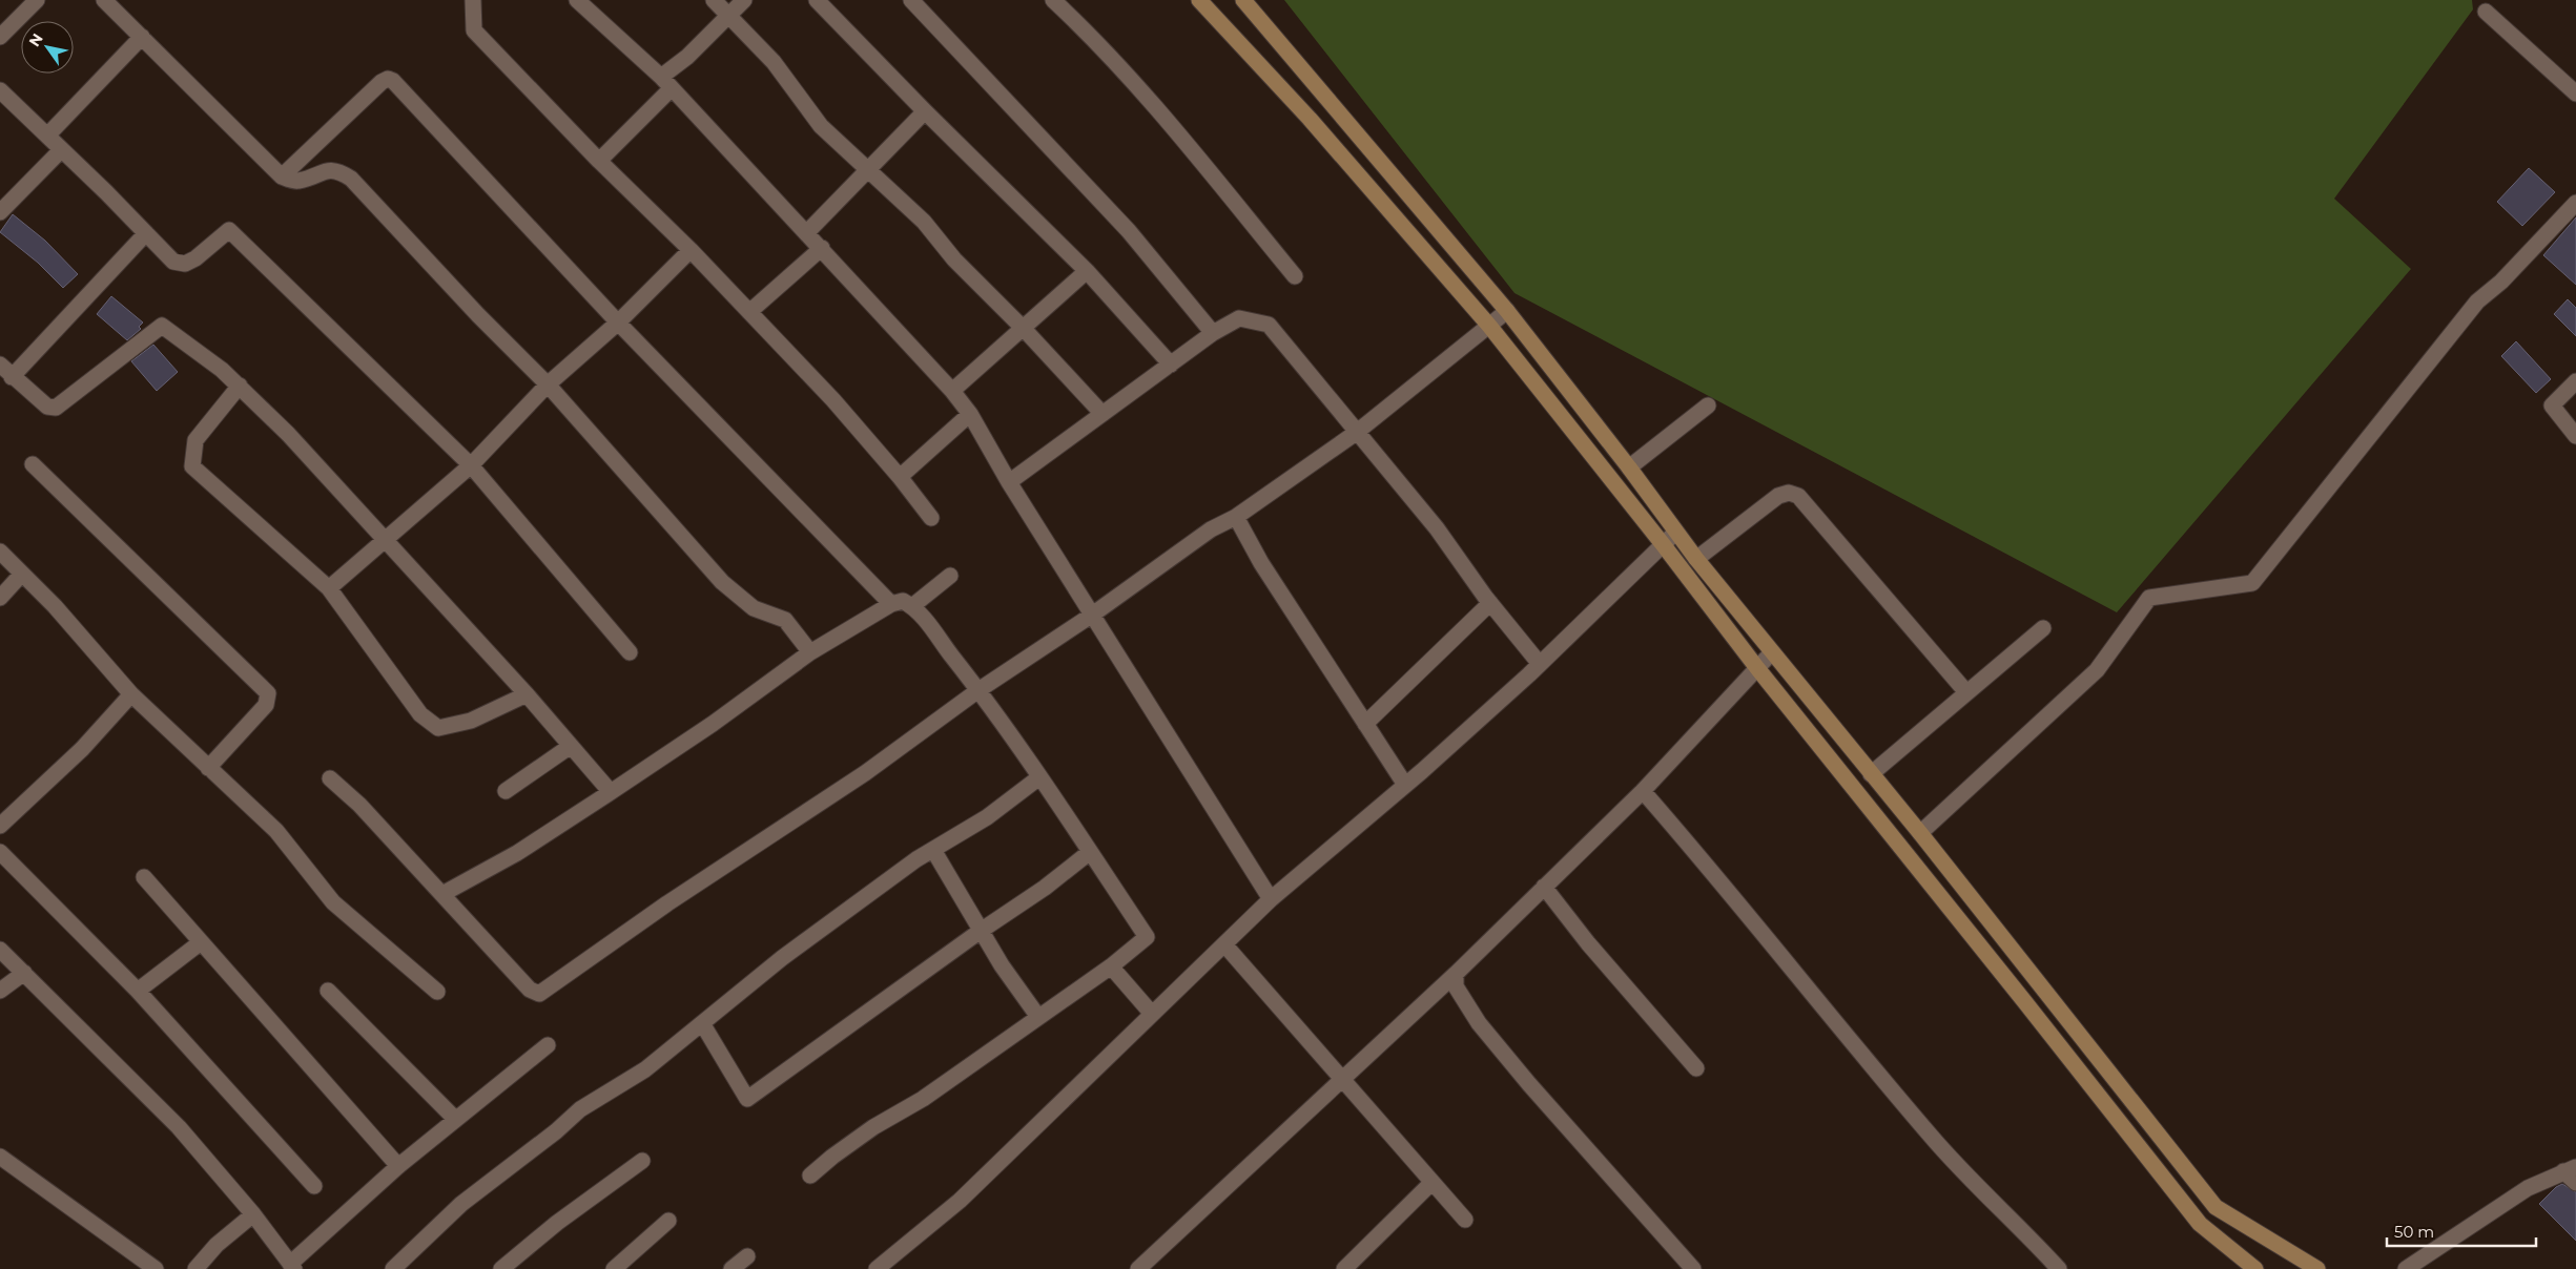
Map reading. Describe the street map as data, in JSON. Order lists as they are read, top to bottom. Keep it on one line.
{"scale_bar":"50 m","north":"top left"}
